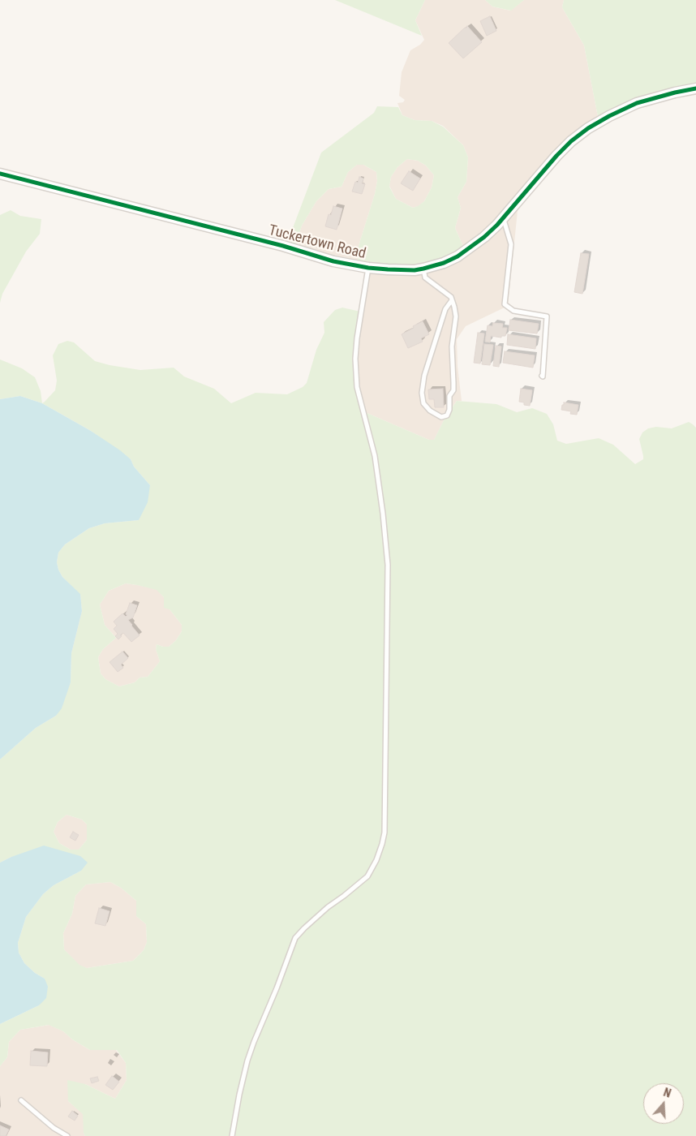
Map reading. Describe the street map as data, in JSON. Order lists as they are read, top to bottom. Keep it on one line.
{"streets":{"street":["Tuckertown Road"]},"north":"top"}
